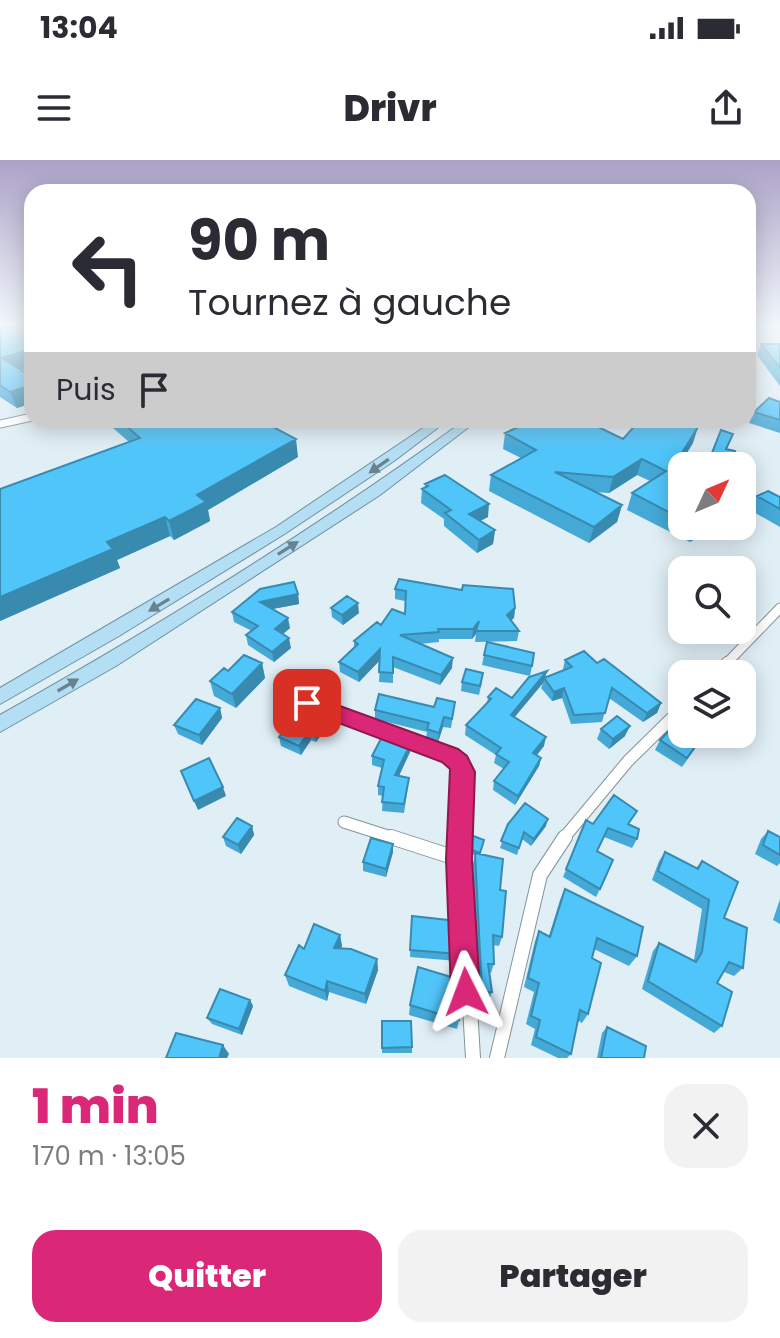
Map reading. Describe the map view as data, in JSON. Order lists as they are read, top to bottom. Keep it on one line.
{"north":"top right","page":{"status":"13:04","header":"Drivr","turn":["90 m","Tournez à gauche"],"then":"Puis","heading":["1 min","170 m · 13:05"],"buttons":["Quitter","Partager"]}}
